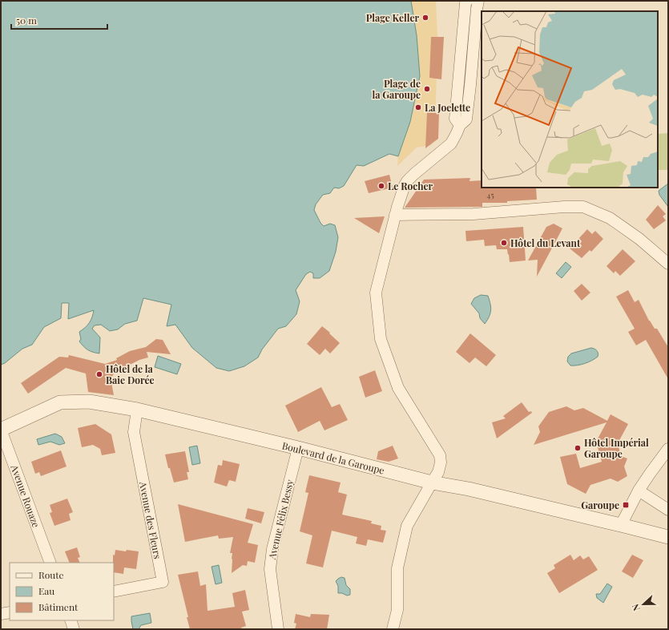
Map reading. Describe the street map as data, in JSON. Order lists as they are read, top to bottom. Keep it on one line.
{"streets":{"street":["Boulevard de la Garoupe","Avenue Rouaze","Avenue Félix Bessy","Avenue des Fleurs"]},"crossings":[["Boulevard de la Garoupe","Avenue Rouaze"],["Boulevard de la Garoupe","Avenue Félix Bessy"],["Boulevard de la Garoupe","Avenue des Fleurs"]],"places":{"other":["Plage Keller","Plage de la Garoupe","La Joelette","Le Rocher","Hôtel du Levant","Hôtel de la Baie Dorée","Hôtel Impérial Garoupe"],"transit":["Garoupe"]},"house_numbers":["45"],"legend":["Route","Eau","Bâtiment"],"scale_bar":"50 m","north":"left"}
